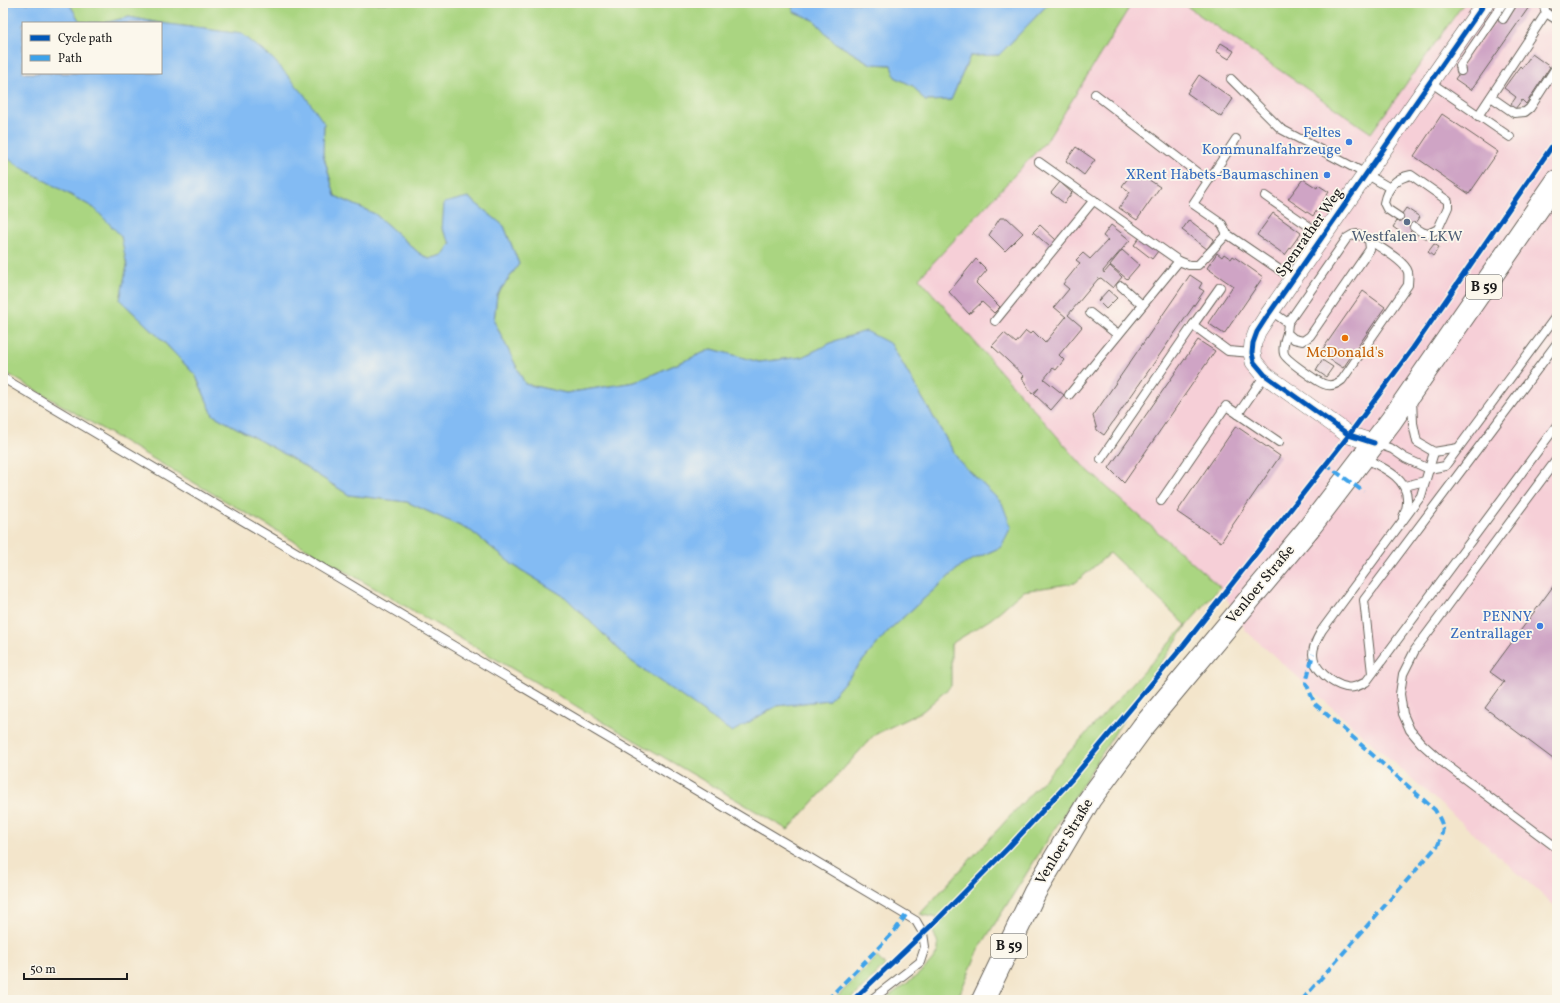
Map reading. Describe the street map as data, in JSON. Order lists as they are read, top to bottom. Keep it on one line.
{"streets":{"main road":["B 59","Venloer Straße"],"street":["Spenrather Weg"]},"places":["Feltes Kommunalfahrzeuge","XRent Habets-Baumaschinen","Westfalen - LKW","McDonald's","PENNY Zentrallager"],"legend":["Cycle path","Path"],"scale_bar":"50 m"}
